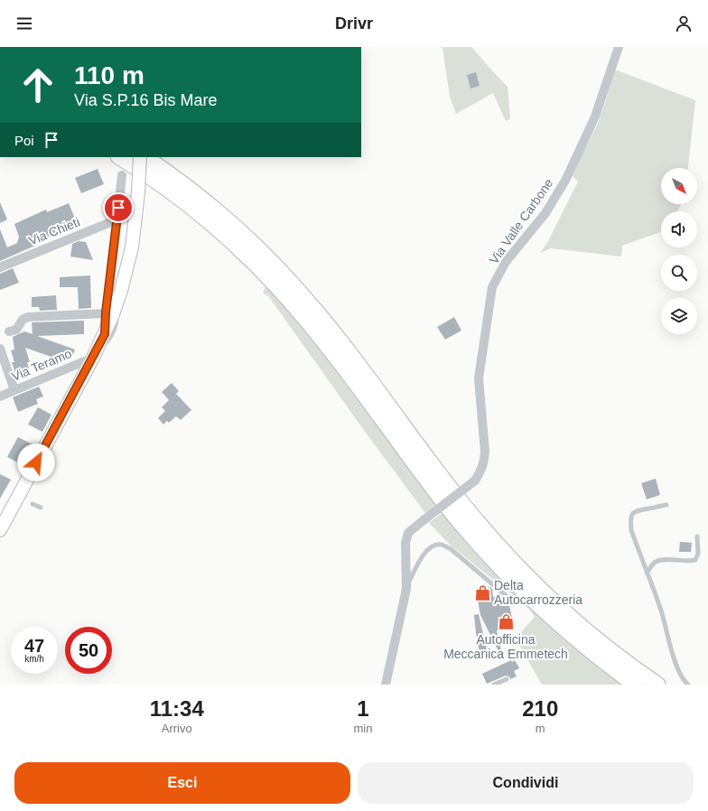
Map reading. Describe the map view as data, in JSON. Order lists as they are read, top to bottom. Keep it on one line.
{"streets":{"street":["Via Valle Carbone","Via Chieti","Via Teramo"]},"places":{"shop":["Delta Autocarrozzeria","Autofficina Meccanica Emmetech"]},"north":"bottom right","page":{"header":"Drivr","turn":["110 m","Via S.P.16 Bis Mare"],"then":"Poi","speed":"47 km/h","limit":"50","eta":["11:34","Arrivo","1","min","210","m"],"buttons":["Esci","Condividi"]}}
